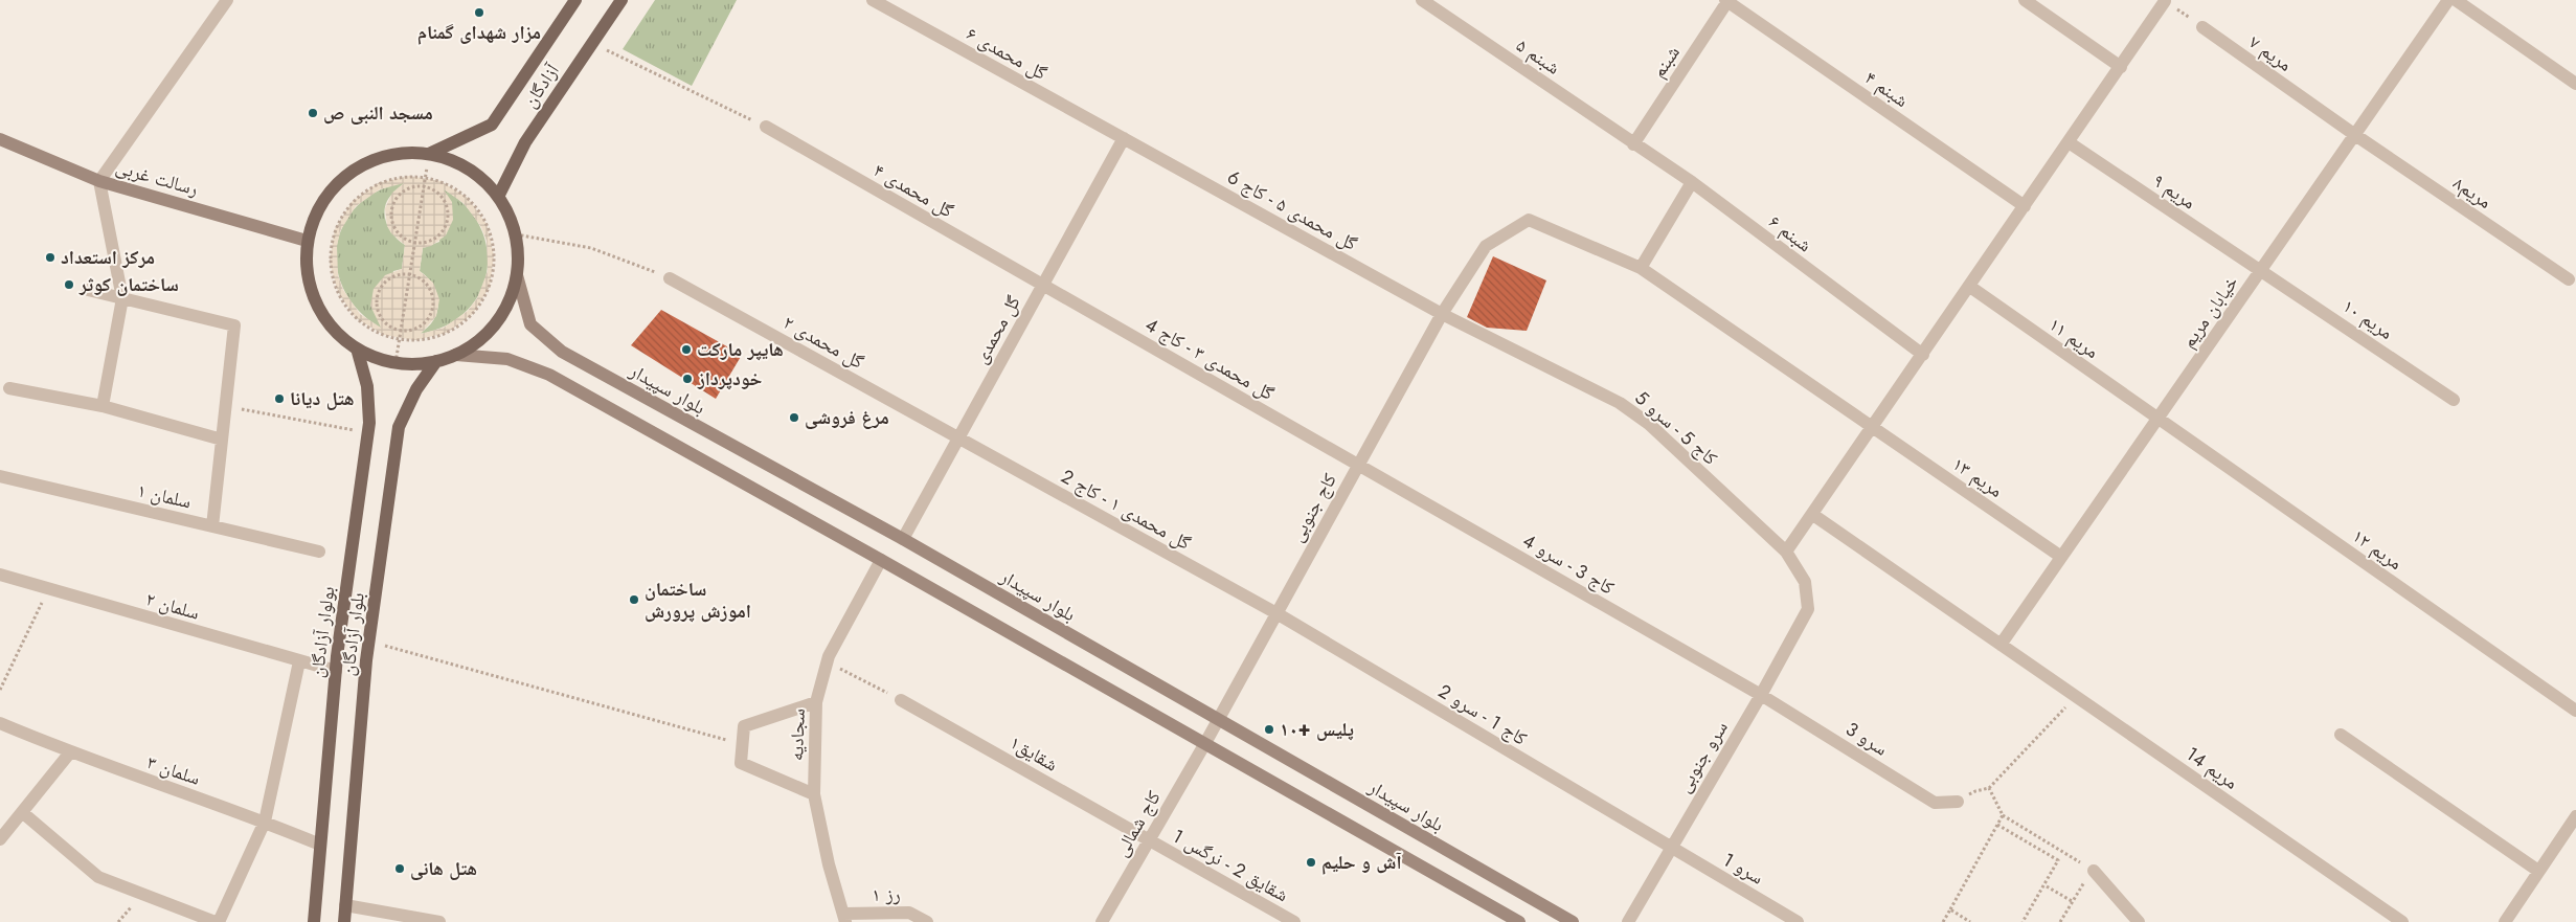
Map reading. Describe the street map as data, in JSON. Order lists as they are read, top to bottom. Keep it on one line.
{"streets":{"main road":["آزادگان","بولوار آزادگان","بلوار آزادگان"],"street":["گل محمدی ۶","مریم ۷","شبنم ۵","شبنم","شبنم ۴","رسالت غربی","گل محمدی ۴","مریم ۹","مریم۸","گل محمدی ۵ - کاج 6","شبنم ۶","خیابان مریم","مریم ۱۰","گل محمدی","مریم ۱۱","گل محمدی ۲","گل محمدی ۳ - کاج 4","بلوار سپیدار","کاج 5 - سرو 5","مریم ۱۳","سلمان ۱","کاج جنوبی","گل محمدی ۱ - کاج 2","مریم ۱۲","کاج 3 - سرو 4","سلمان ۲","کاج 1 - سرو 2","سجادیه","سرو 3","شقایق۱","سرو جنوبی","مریم 14","سلمان ۳","کاج شمالی","شقایق 2 - نرگس 1","سرو 1","رز ۱"]},"crossings":[["گل محمدی ۶","گل محمدی ۵ - کاج 6"],["گل محمدی ۶","گل محمدی"],["مریم ۷","مریم۸"],["مریم ۷","خیابان مریم"],["شبنم ۵","شبنم"],["شبنم ۵","شبنم ۶"],["شبنم","شبنم ۴"],["شبنم","شبنم ۶"],["گل محمدی ۴","گل محمدی"],["گل محمدی ۴","گل محمدی ۳ - کاج 4"],["مریم ۹","خیابان مریم"],["مریم ۹","مریم ۱۰"],["مریم۸","خیابان مریم"],["گل محمدی ۵ - کاج 6","گل محمدی"],["گل محمدی ۵ - کاج 6","کاج 5 - سرو 5"],["گل محمدی ۵ - کاج 6","کاج جنوبی"],["خیابان مریم","مریم ۱۰"],["خیابان مریم","مریم ۱۱"],["خیابان مریم","مریم ۱۳"],["خیابان مریم","مریم ۱۲"],["خیابان مریم","مریم 14"],["گل محمدی","گل محمدی ۲"],["گل محمدی","گل محمدی ۳ - کاج 4"],["گل محمدی","بلوار سپیدار"],["گل محمدی","گل محمدی ۱ - کاج 2"],["مریم ۱۱","مریم ۱۲"],["گل محمدی ۲","گل محمدی ۱ - کاج 2"],["گل محمدی ۳ - کاج 4","کاج جنوبی"],["گل محمدی ۳ - کاج 4","کاج 3 - سرو 4"],["بلوار سپیدار","کاج جنوبی"],["بلوار سپیدار","کاج شمالی"],["کاج 5 - سرو 5","کاج جنوبی"],["کاج 5 - سرو 5","سرو جنوبی"],["مریم ۱۳","کاج جنوبی"],["کاج جنوبی","گل محمدی ۱ - کاج 2"],["کاج جنوبی","کاج 3 - سرو 4"],["کاج جنوبی","کاج 1 - سرو 2"],["کاج جنوبی","کاج شمالی"],["گل محمدی ۱ - کاج 2","کاج 1 - سرو 2"],["کاج 3 - سرو 4","سرو 3"],["کاج 3 - سرو 4","سرو جنوبی"],["سلمان ۲","بولوار آزادگان"],["بولوار آزادگان","سلمان ۳"],["کاج 1 - سرو 2","سرو جنوبی"],["کاج 1 - سرو 2","سرو 1"],["سجادیه","رز ۱"],["سرو 3","سرو جنوبی"],["شقایق۱","کاج شمالی"],["شقایق۱","شقایق 2 - نرگس 1"],["سرو جنوبی","سرو 1"],["کاج شمالی","شقایق 2 - نرگس 1"]],"places":["مزار شهدای گمنام","مسجد النبی ص","مرکز استعداد","ساختمان کوثر","هایپر مارکت","خودپرداز","هتل دیانا","مرغ فروشی","ساختمان اموزش پرورش","پلیس +۱۰","آش و حلیم","هتل هانی"]}
